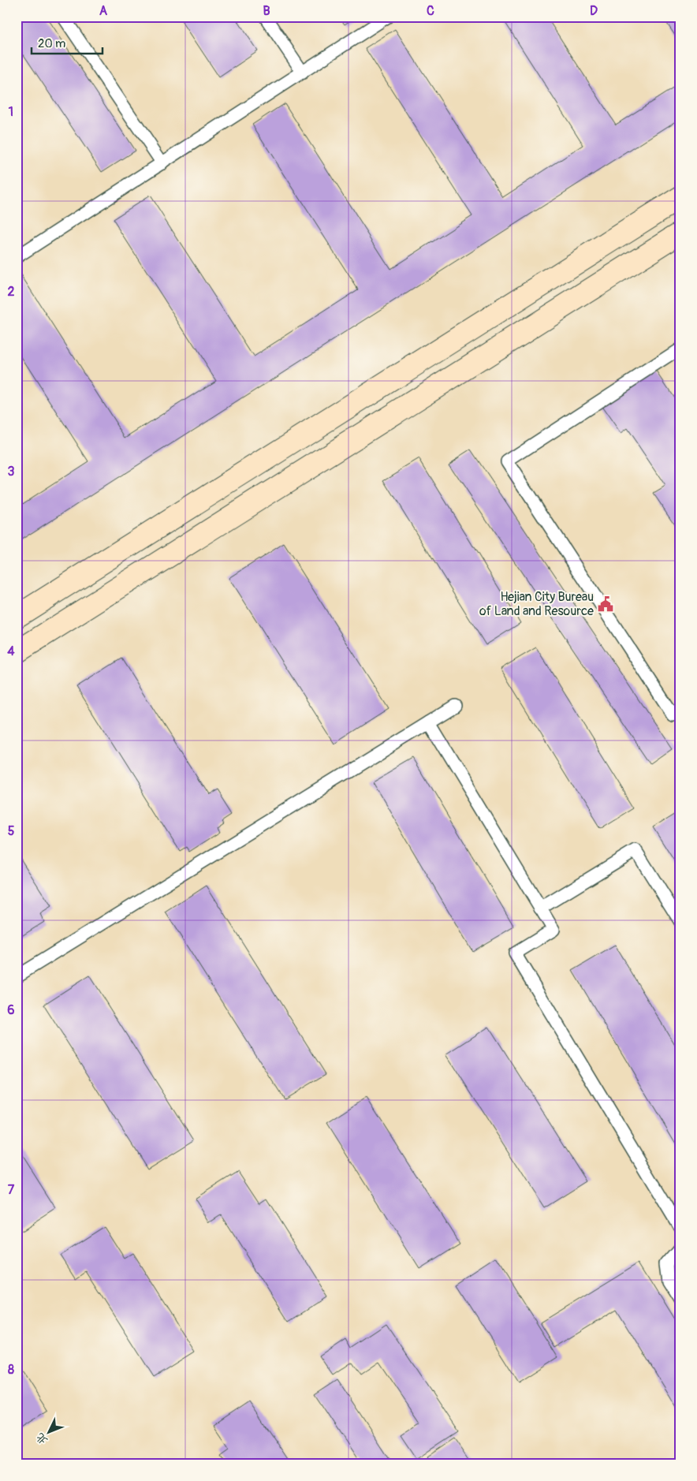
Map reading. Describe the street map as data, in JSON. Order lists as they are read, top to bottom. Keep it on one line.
{"places":{"public building":["Hejian City Bureau of Land and Resource"]},"scale_bar":"20 m","north":"bottom left","grid":{"columns":["A","B","C","D"],"rows":["1","2","3","4","5","6","7","8"]}}
